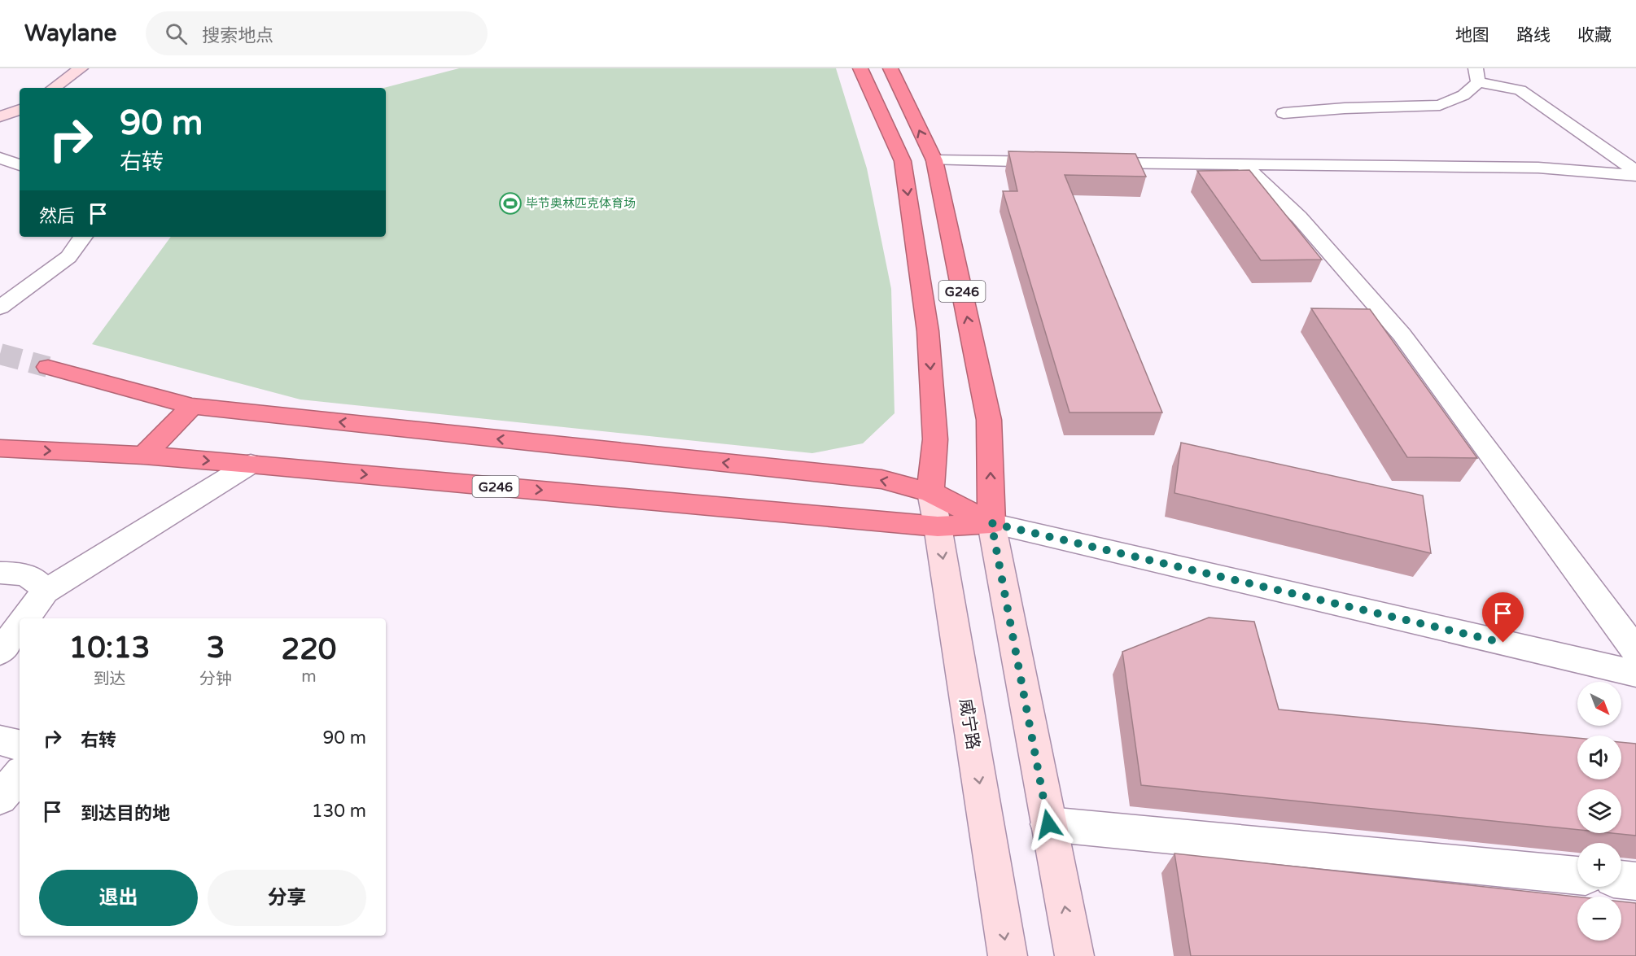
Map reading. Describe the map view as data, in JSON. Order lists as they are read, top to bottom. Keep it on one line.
{"streets":{"highway":["G246"],"main road":["威宁路"]},"crossings":[["G246","威宁路"]],"places":{"sports":["毕节奥林匹克体育场"]},"north":"bottom right","page":{"header":"Waylane","search":"搜索地点","nav":["地图","路线","收藏"],"turn":["90 m","右转"],"then":"然后","eta":["10:13","到达","3","分钟","220","m"],"map_buttons":["+","−"],"list":[{"name":"右转","value":"90 m"},{"name":"到达目的地","value":"130 m"}],"buttons":["退出","分享"]}}
